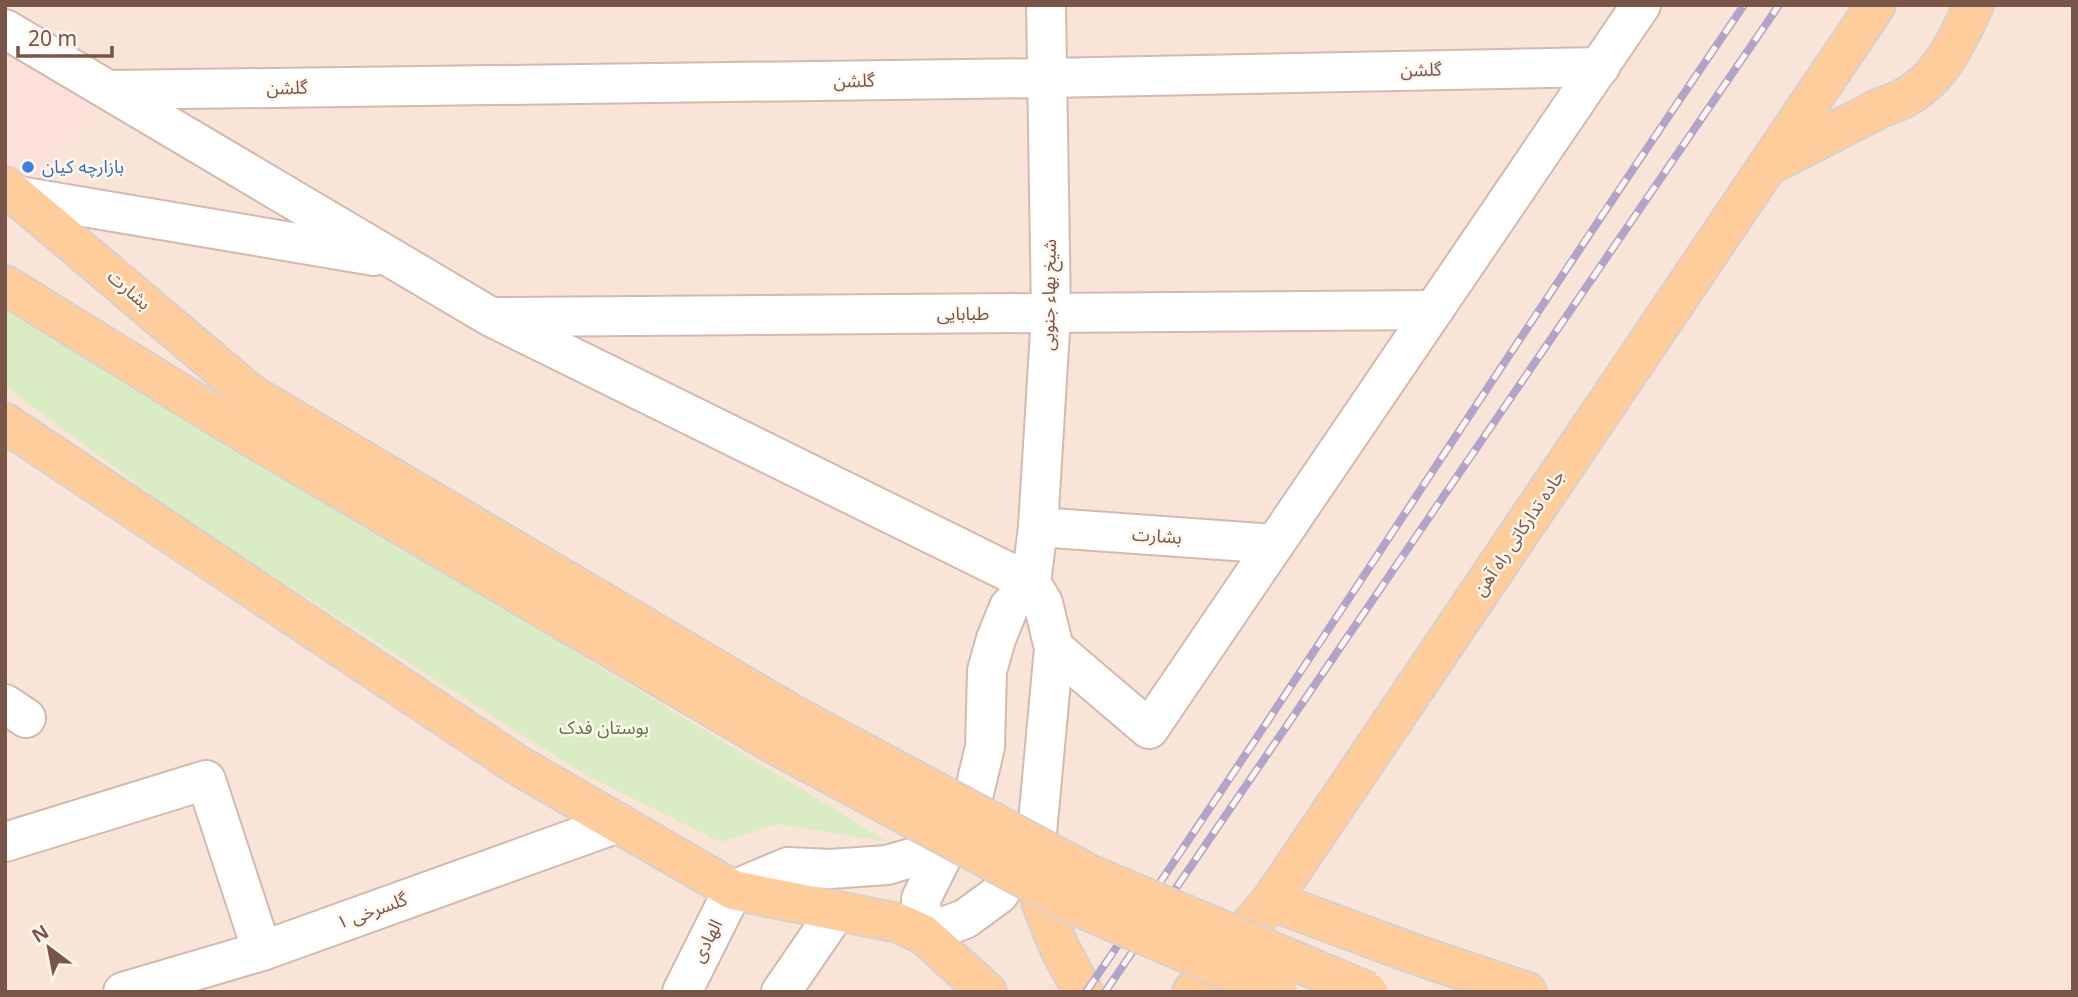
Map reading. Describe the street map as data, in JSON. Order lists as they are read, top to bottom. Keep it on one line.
{"streets":{"main road":["بشارت","جاده تدارکاتی راه آهن"],"street":["گلشن","شیخ بهاء جنوبی","طبابایی","گلسرخی ۱","الهادی"]},"crossings":[["گلشن","شیخ بهاء جنوبی"],["بشارت","شیخ بهاء جنوبی"],["شیخ بهاء جنوبی","طبابایی"]],"parks":["بوستان فدک"],"places":["بازارچه کیان"],"scale_bar":"20 m","north":"top left"}
